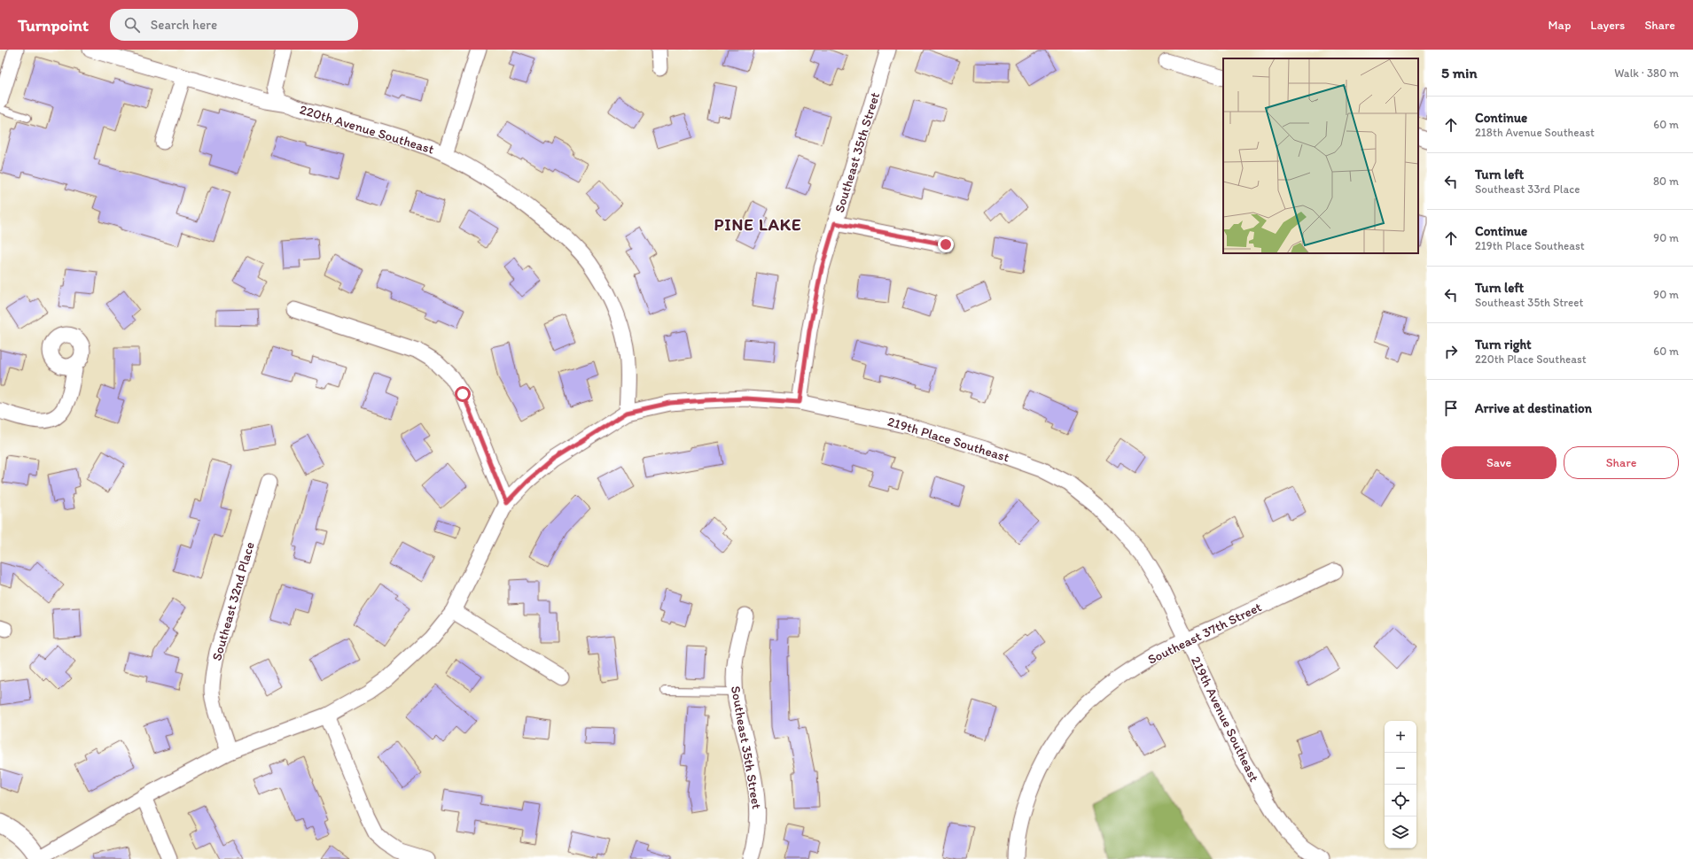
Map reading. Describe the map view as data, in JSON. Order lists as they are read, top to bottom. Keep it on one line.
{"streets":{"street":["220th Avenue Southeast","Southeast 35th Street","219th Place Southeast","Southeast 32nd Place","Southeast 37th Street","219th Avenue Southeast"]},"crossings":[["220th Avenue Southeast","219th Place Southeast"],["Southeast 35th Street","219th Place Southeast"],["219th Place Southeast","Southeast 32nd Place"],["219th Place Southeast","Southeast 37th Street"],["219th Place Southeast","219th Avenue Southeast"],["Southeast 37th Street","219th Avenue Southeast"]],"districts":["PINE LAKE"],"page":{"header":"Turnpoint","search":"Search here","nav":["Map","Layers","Share"],"heading":["5 min","Walk · 380 m"],"list":[["Continue","218th Avenue Southeast","60 m"],["Turn left","Southeast 33rd Place","80 m"],["Continue","219th Place Southeast","90 m"],["Turn left","Southeast 35th Street","90 m"],["Turn right","220th Place Southeast","60 m"],"Arrive at destination"],"buttons":["Save","Share"],"map_buttons":["+","−"]}}
